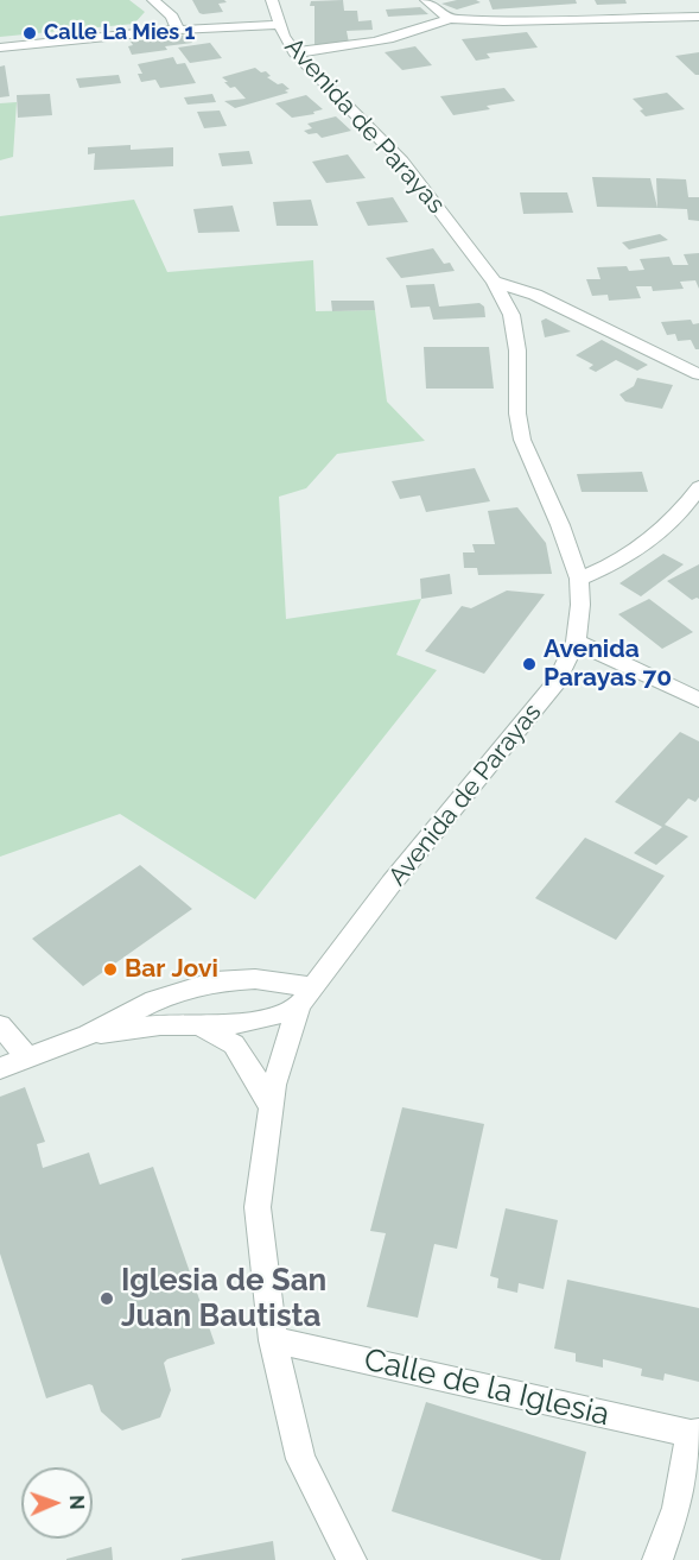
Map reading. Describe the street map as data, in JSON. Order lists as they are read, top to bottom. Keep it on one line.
{"streets":{"street":["Avenida de Parayas","Calle de la Iglesia"]},"crossings":[["Avenida de Parayas","Calle de la Iglesia"]],"places":["Calle La Mies 1","Avenida Parayas 70","Bar Jovi","Iglesia de San Juan Bautista"],"north":"right"}
